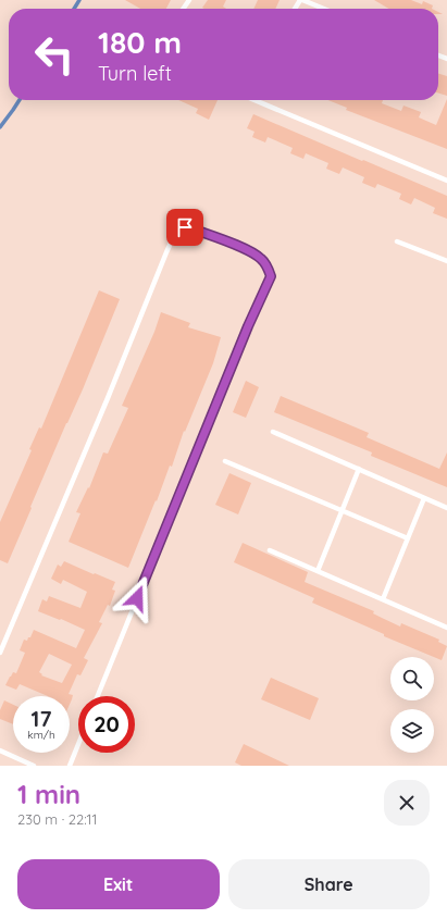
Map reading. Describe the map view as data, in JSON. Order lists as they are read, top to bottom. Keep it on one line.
{"page":{"turn":["180 m","Turn left"],"speed":"17 km/h","limit":"20","heading":["1 min","230 m · 22:11"],"buttons":["Exit","Share"]}}
